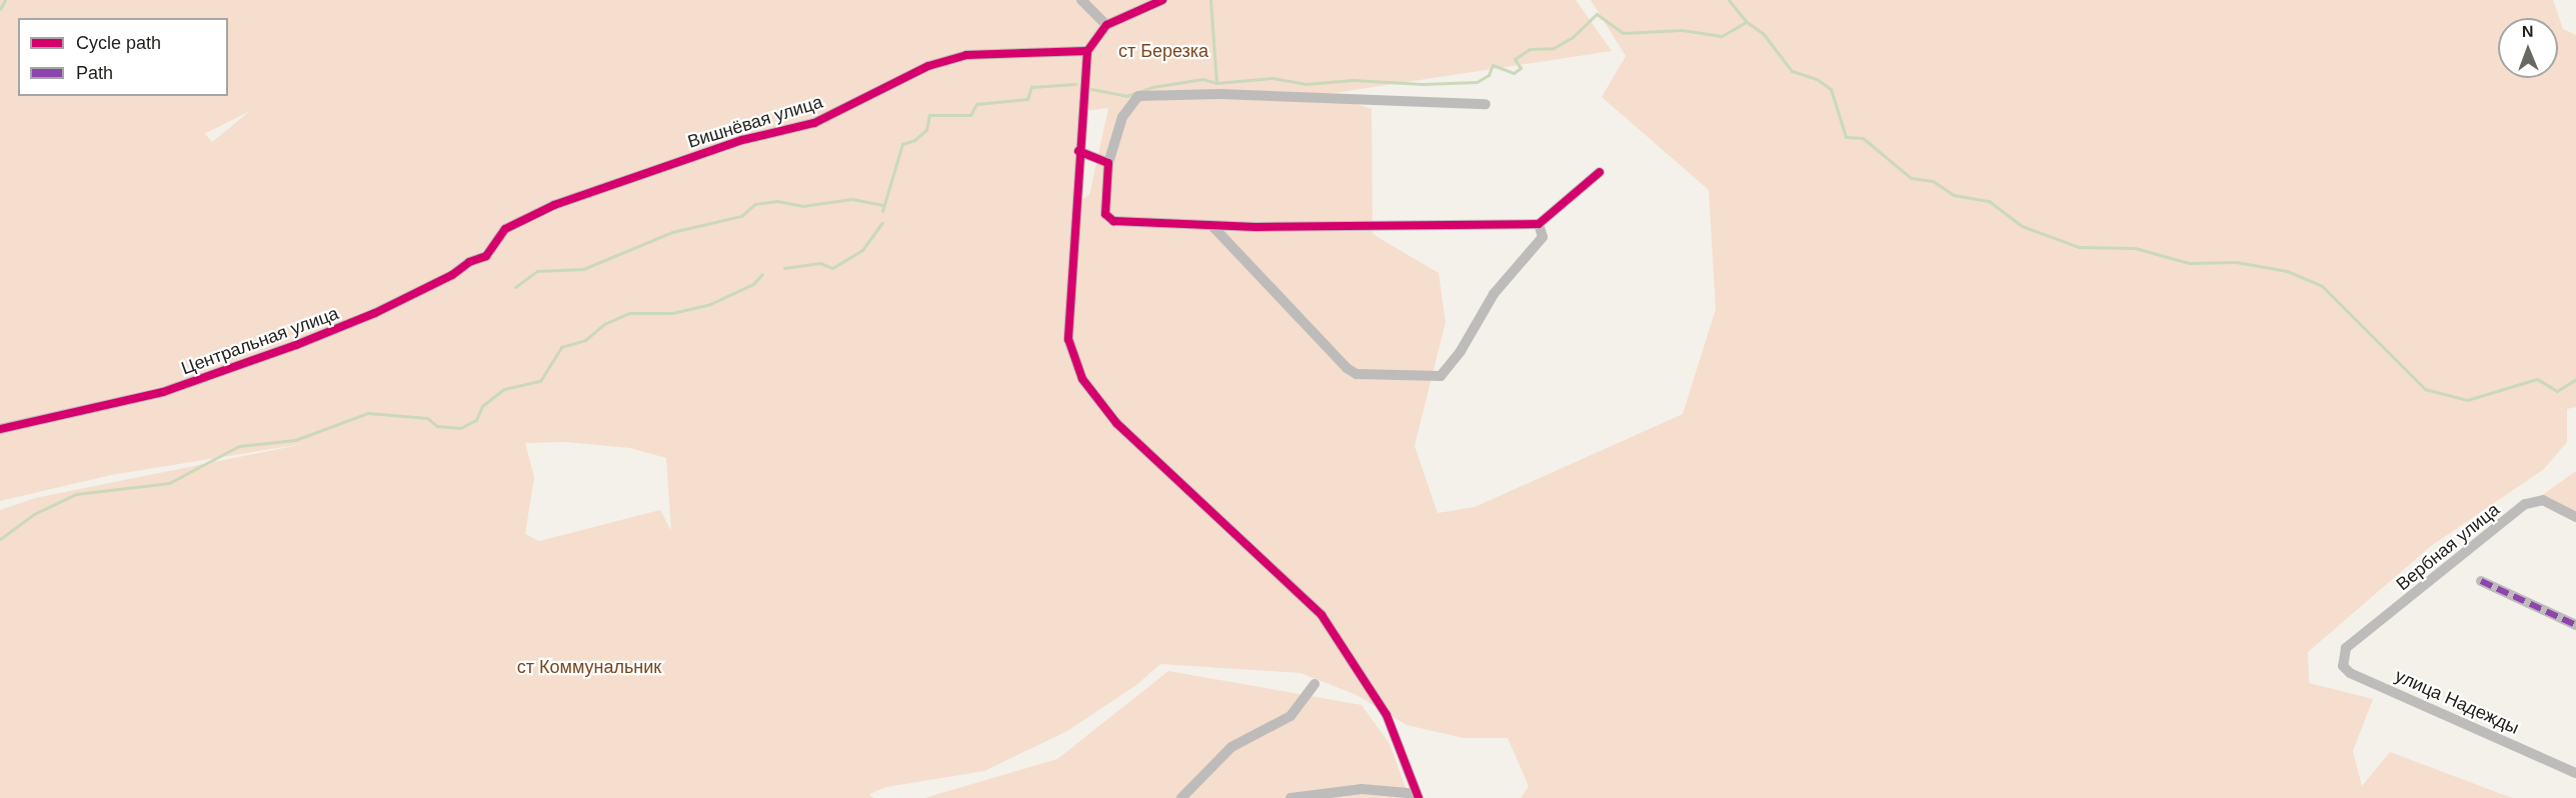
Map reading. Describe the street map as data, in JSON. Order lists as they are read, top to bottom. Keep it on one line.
{"streets":{"street":["Вишнёвая улица","Центральная улица","Вербная улица","улица Надежды"]},"crossings":[["Вишнёвая улица","Центральная улица"],["Вербная улица","улица Надежды"]],"parks":["ст Березка","ст Коммунальник"],"legend":["Cycle path","Path"],"north":"top"}
